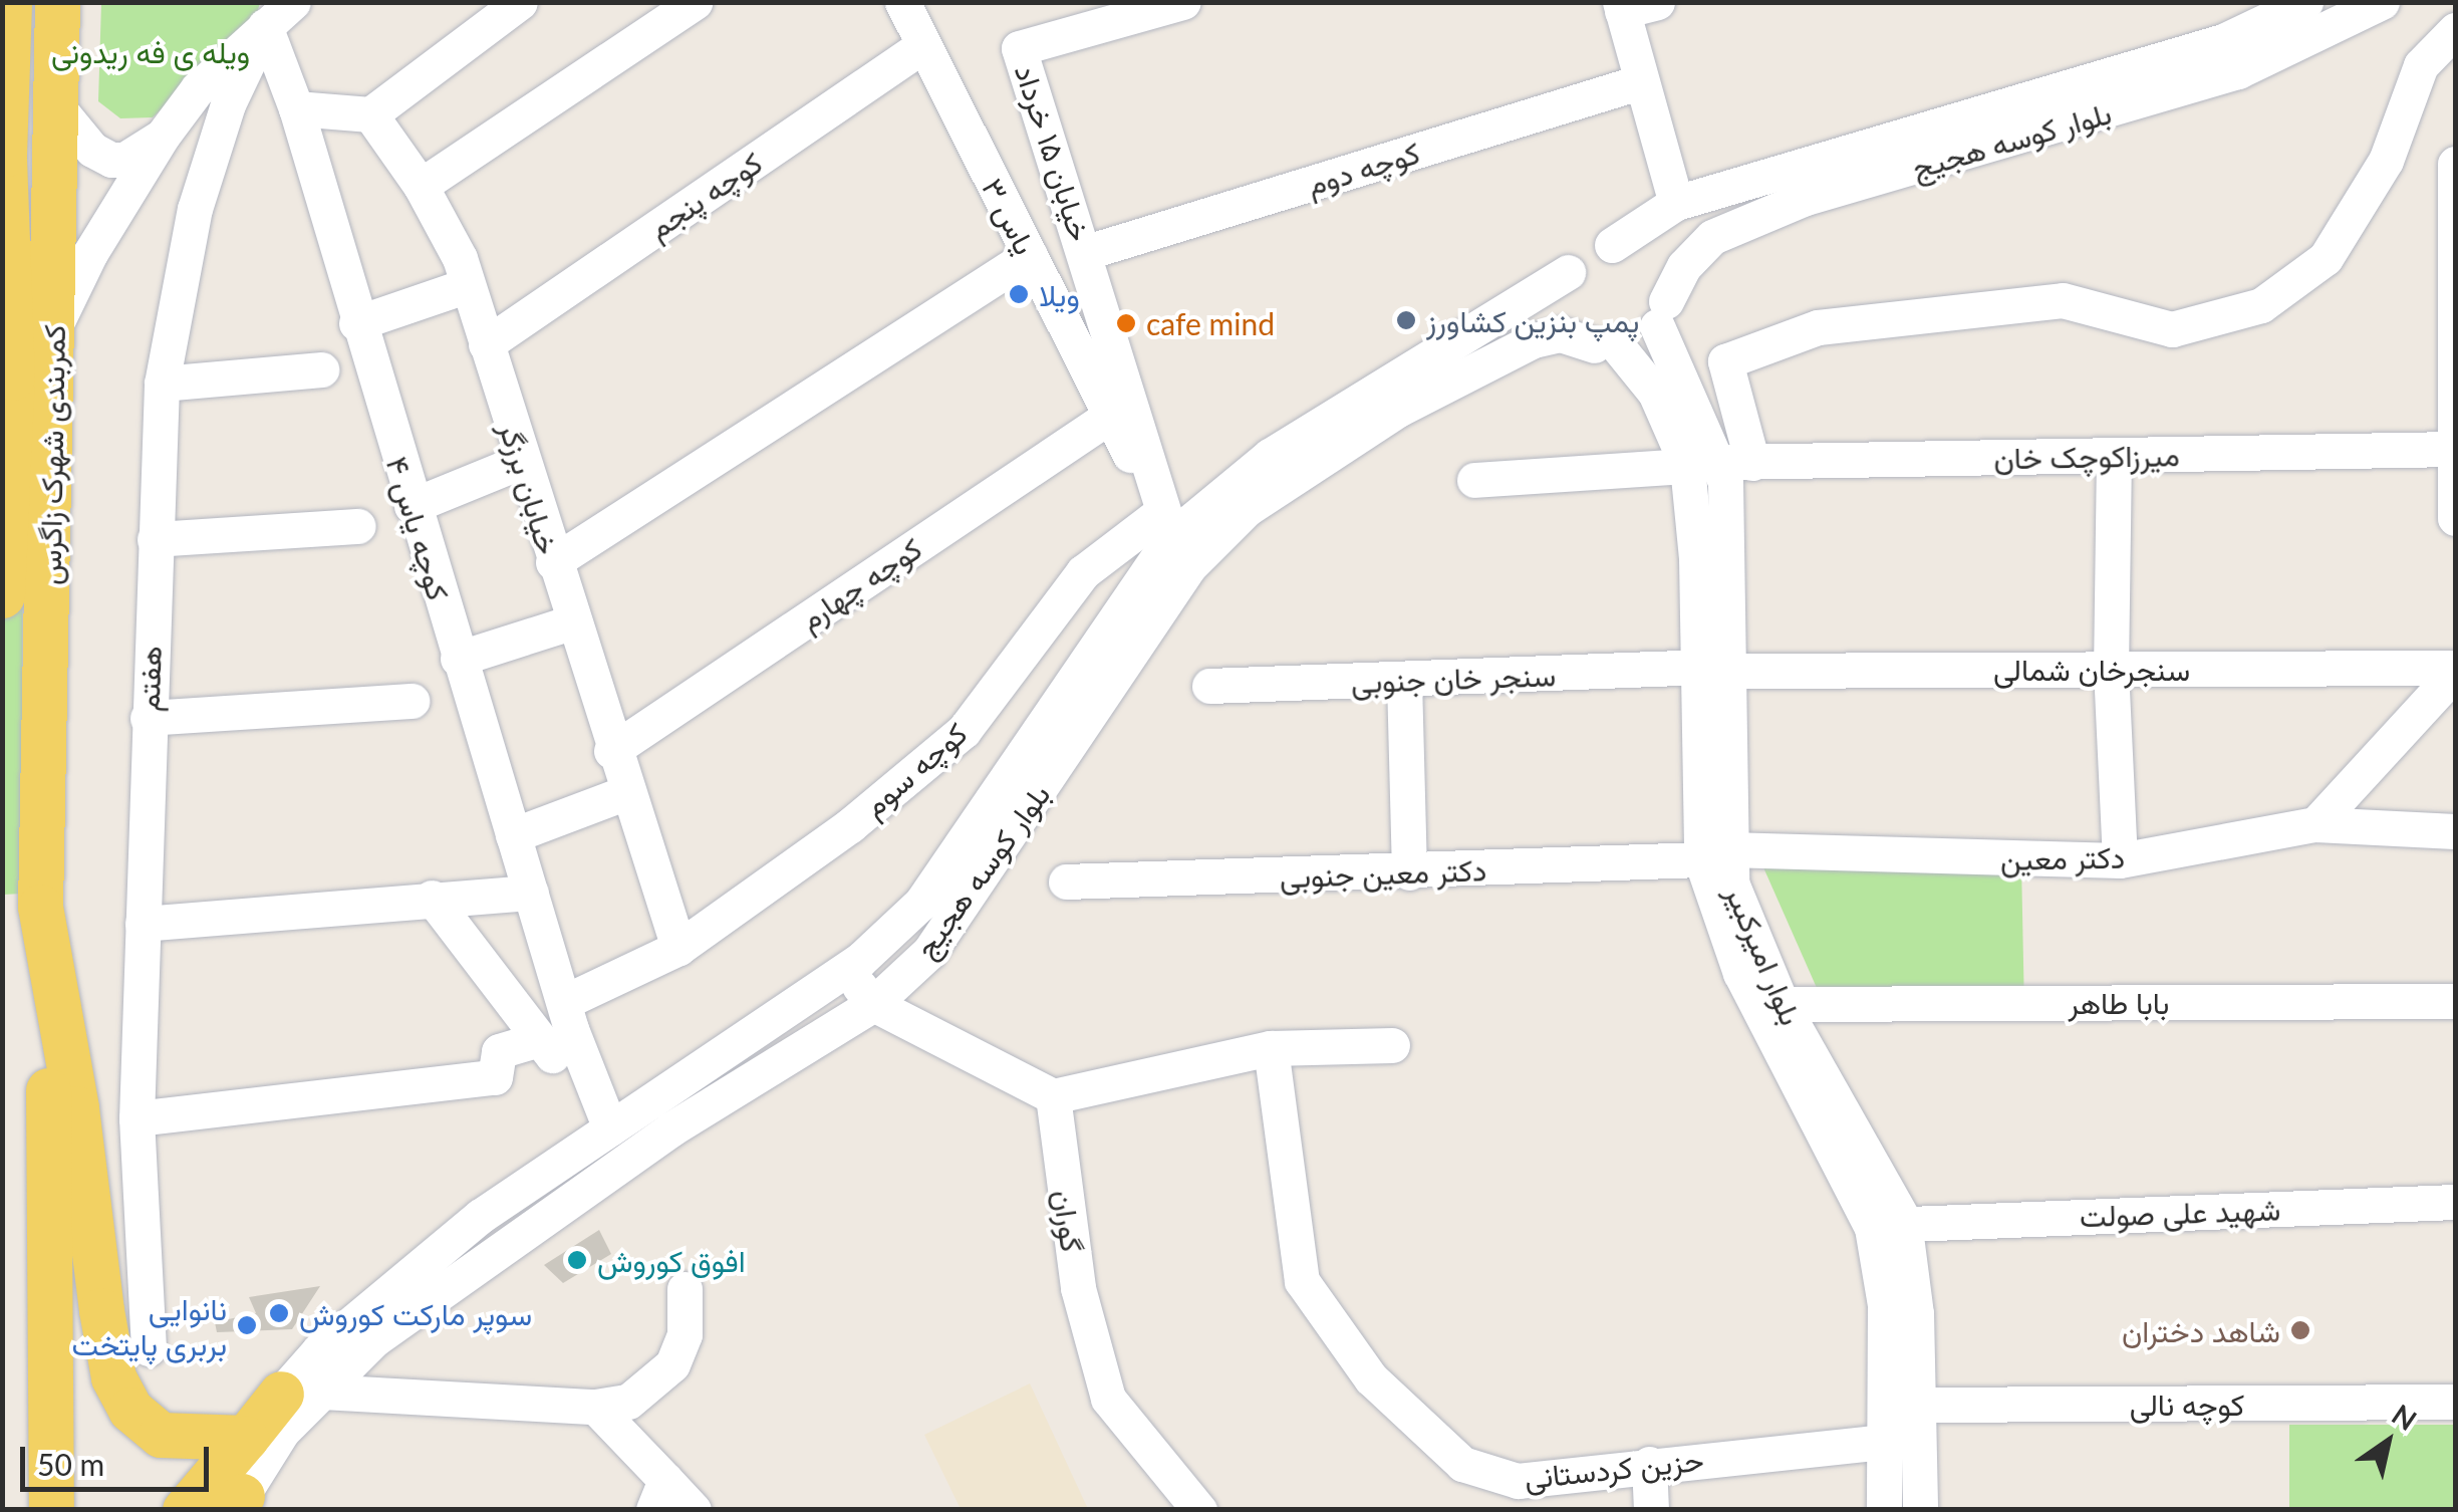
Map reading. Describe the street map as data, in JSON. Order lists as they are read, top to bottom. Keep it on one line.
{"streets":{"main road":["کمربندی شهرک زاگرس"],"street":["بلوار کوسه هجیج","خیابان ۱۵ خرداد","کوچه دوم","کوچه پنجم","یاس ۳","میرزاکوچک خان","خیابان برزگر","کوچه یاس ۴","کوچه چهارم","سنجرخان شمالی","سنجر خان جنوبی","هفتم","کوچه سوم","دکتر معین","دکتر معین جنوبی","بلوار امیرکبیر","بابا طاهر","شهید علی صولت","گوران","کوچه نالی","حزین کردستانی"]},"crossings":[["بلوار کوسه هجیج","خیابان ۱۵ خرداد"],["بلوار کوسه هجیج","یاس ۳"],["بلوار کوسه هجیج","کمربندی شهرک زاگرس"],["بلوار کوسه هجیج","کوچه یاس ۴"],["بلوار کوسه هجیج","کوچه سوم"],["بلوار کوسه هجیج","بلوار امیرکبیر"],["خیابان ۱۵ خرداد","کوچه دوم"],["خیابان ۱۵ خرداد","یاس ۳"],["خیابان ۱۵ خرداد","کوچه سوم"],["کوچه پنجم","یاس ۳"],["کوچه پنجم","خیابان برزگر"],["یاس ۳","کوچه چهارم"],["یاس ۳","کوچه سوم"],["میرزاکوچک خان","بلوار امیرکبیر"],["خیابان برزگر","کوچه چهارم"],["خیابان برزگر","کوچه سوم"],["کوچه یاس ۴","هفتم"],["کوچه یاس ۴","کوچه سوم"],["سنجرخان شمالی","سنجر خان جنوبی"],["سنجرخان شمالی","بلوار امیرکبیر"],["سنجر خان جنوبی","بلوار امیرکبیر"],["هفتم","کوچه سوم"],["دکتر معین","دکتر معین جنوبی"],["دکتر معین","بلوار امیرکبیر"],["دکتر معین جنوبی","بلوار امیرکبیر"],["بلوار امیرکبیر","بابا طاهر"],["بلوار امیرکبیر","شهید علی صولت"],["بلوار امیرکبیر","کوچه نالی"],["بلوار امیرکبیر","حزین کردستانی"]],"parks":["ویله ی فه ریدونی"],"places":["ویلا","پمپ بنزین کشاورز","cafe mind","افوق کوروش","سوپر مارکت کوروش","نانوایی بربری پایتخت","شاهد دختران"],"scale_bar":"50 m","north":"top right"}
